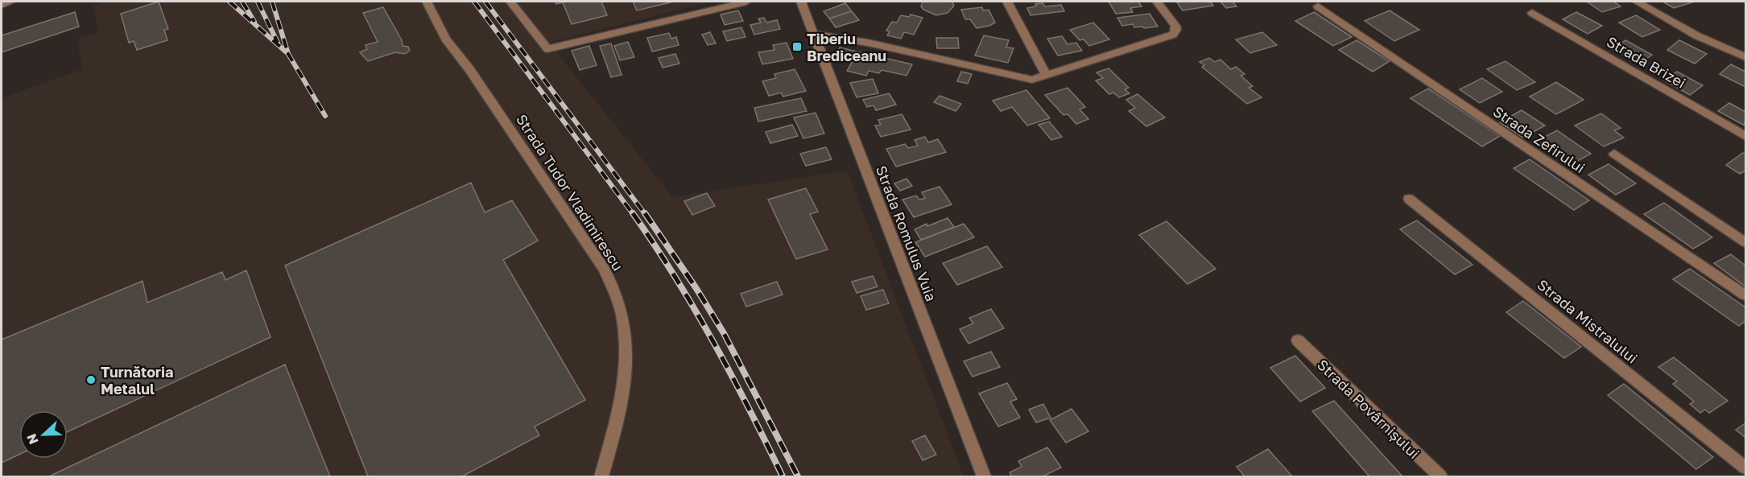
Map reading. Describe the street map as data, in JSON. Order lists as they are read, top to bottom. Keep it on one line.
{"streets":{"street":["Strada Brizei","Strada Zefirului","Strada Tudor Vladimirescu","Strada Romulus Vuia","Strada Mistralului","Strada Povârnișului"]},"places":{"transit":["Tiberiu Brediceanu"],"other":["Turnătoria Metalul"]},"north":"left"}
